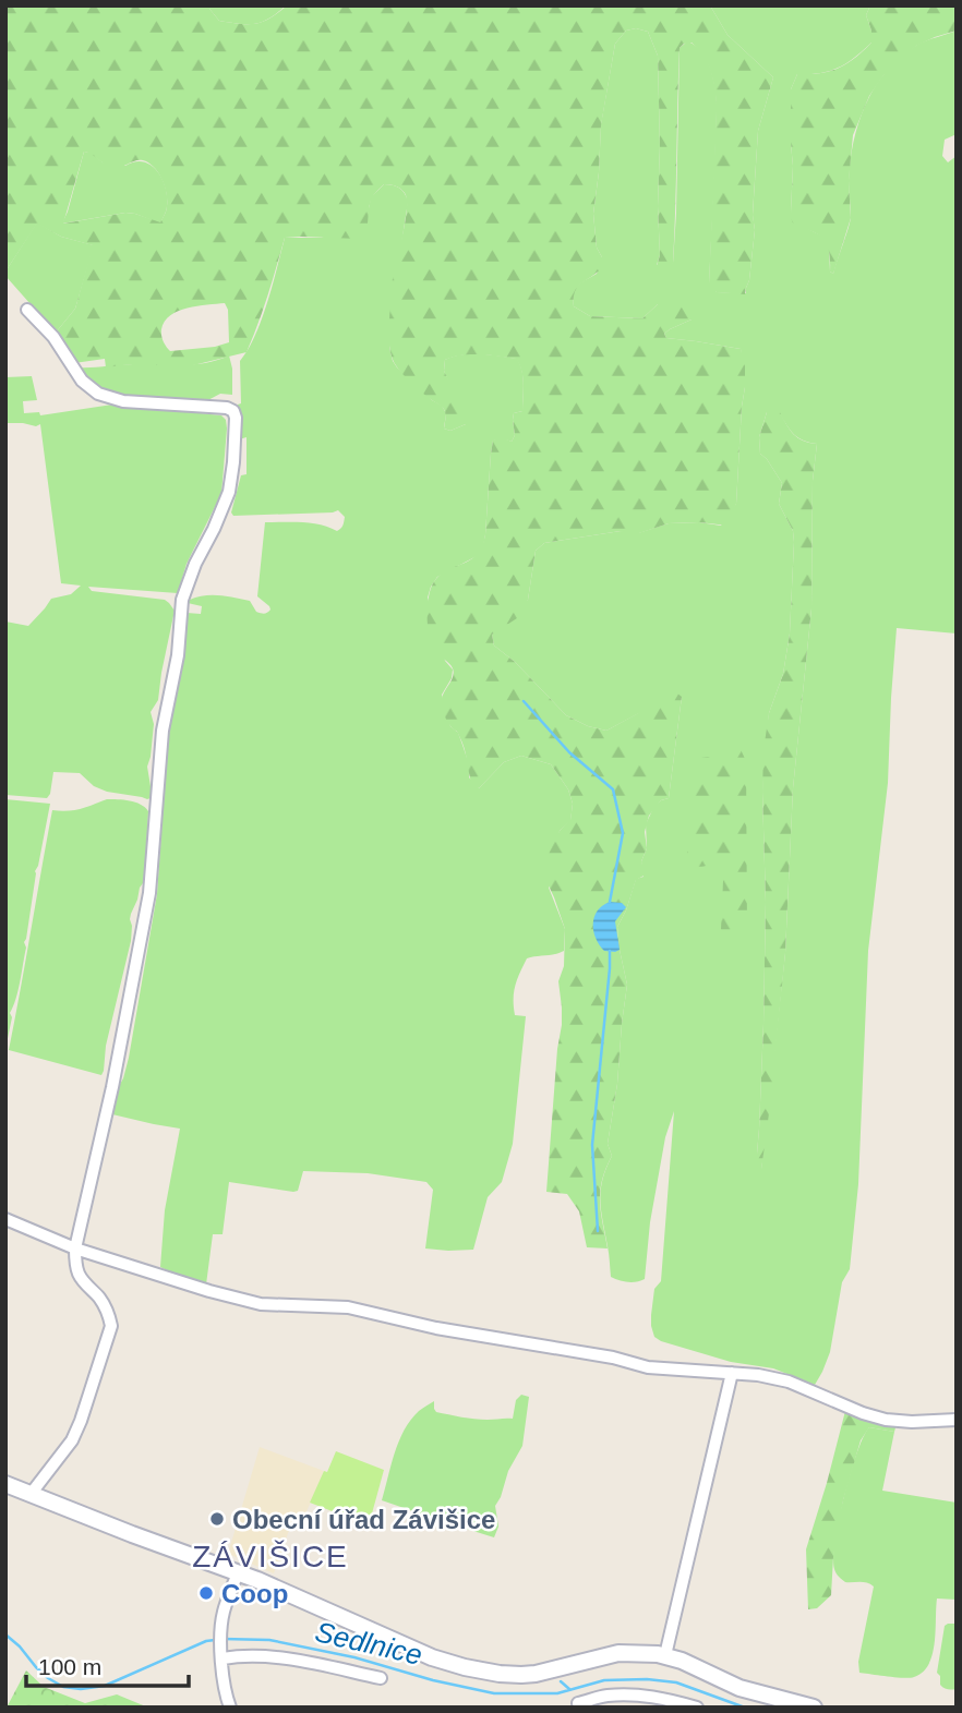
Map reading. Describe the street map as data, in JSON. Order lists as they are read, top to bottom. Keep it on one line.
{"districts":["ZÁVIŠICE"],"water":["Sedlnice"],"places":["Obecní úřad Závišice","Coop"],"scale_bar":"100 m"}
